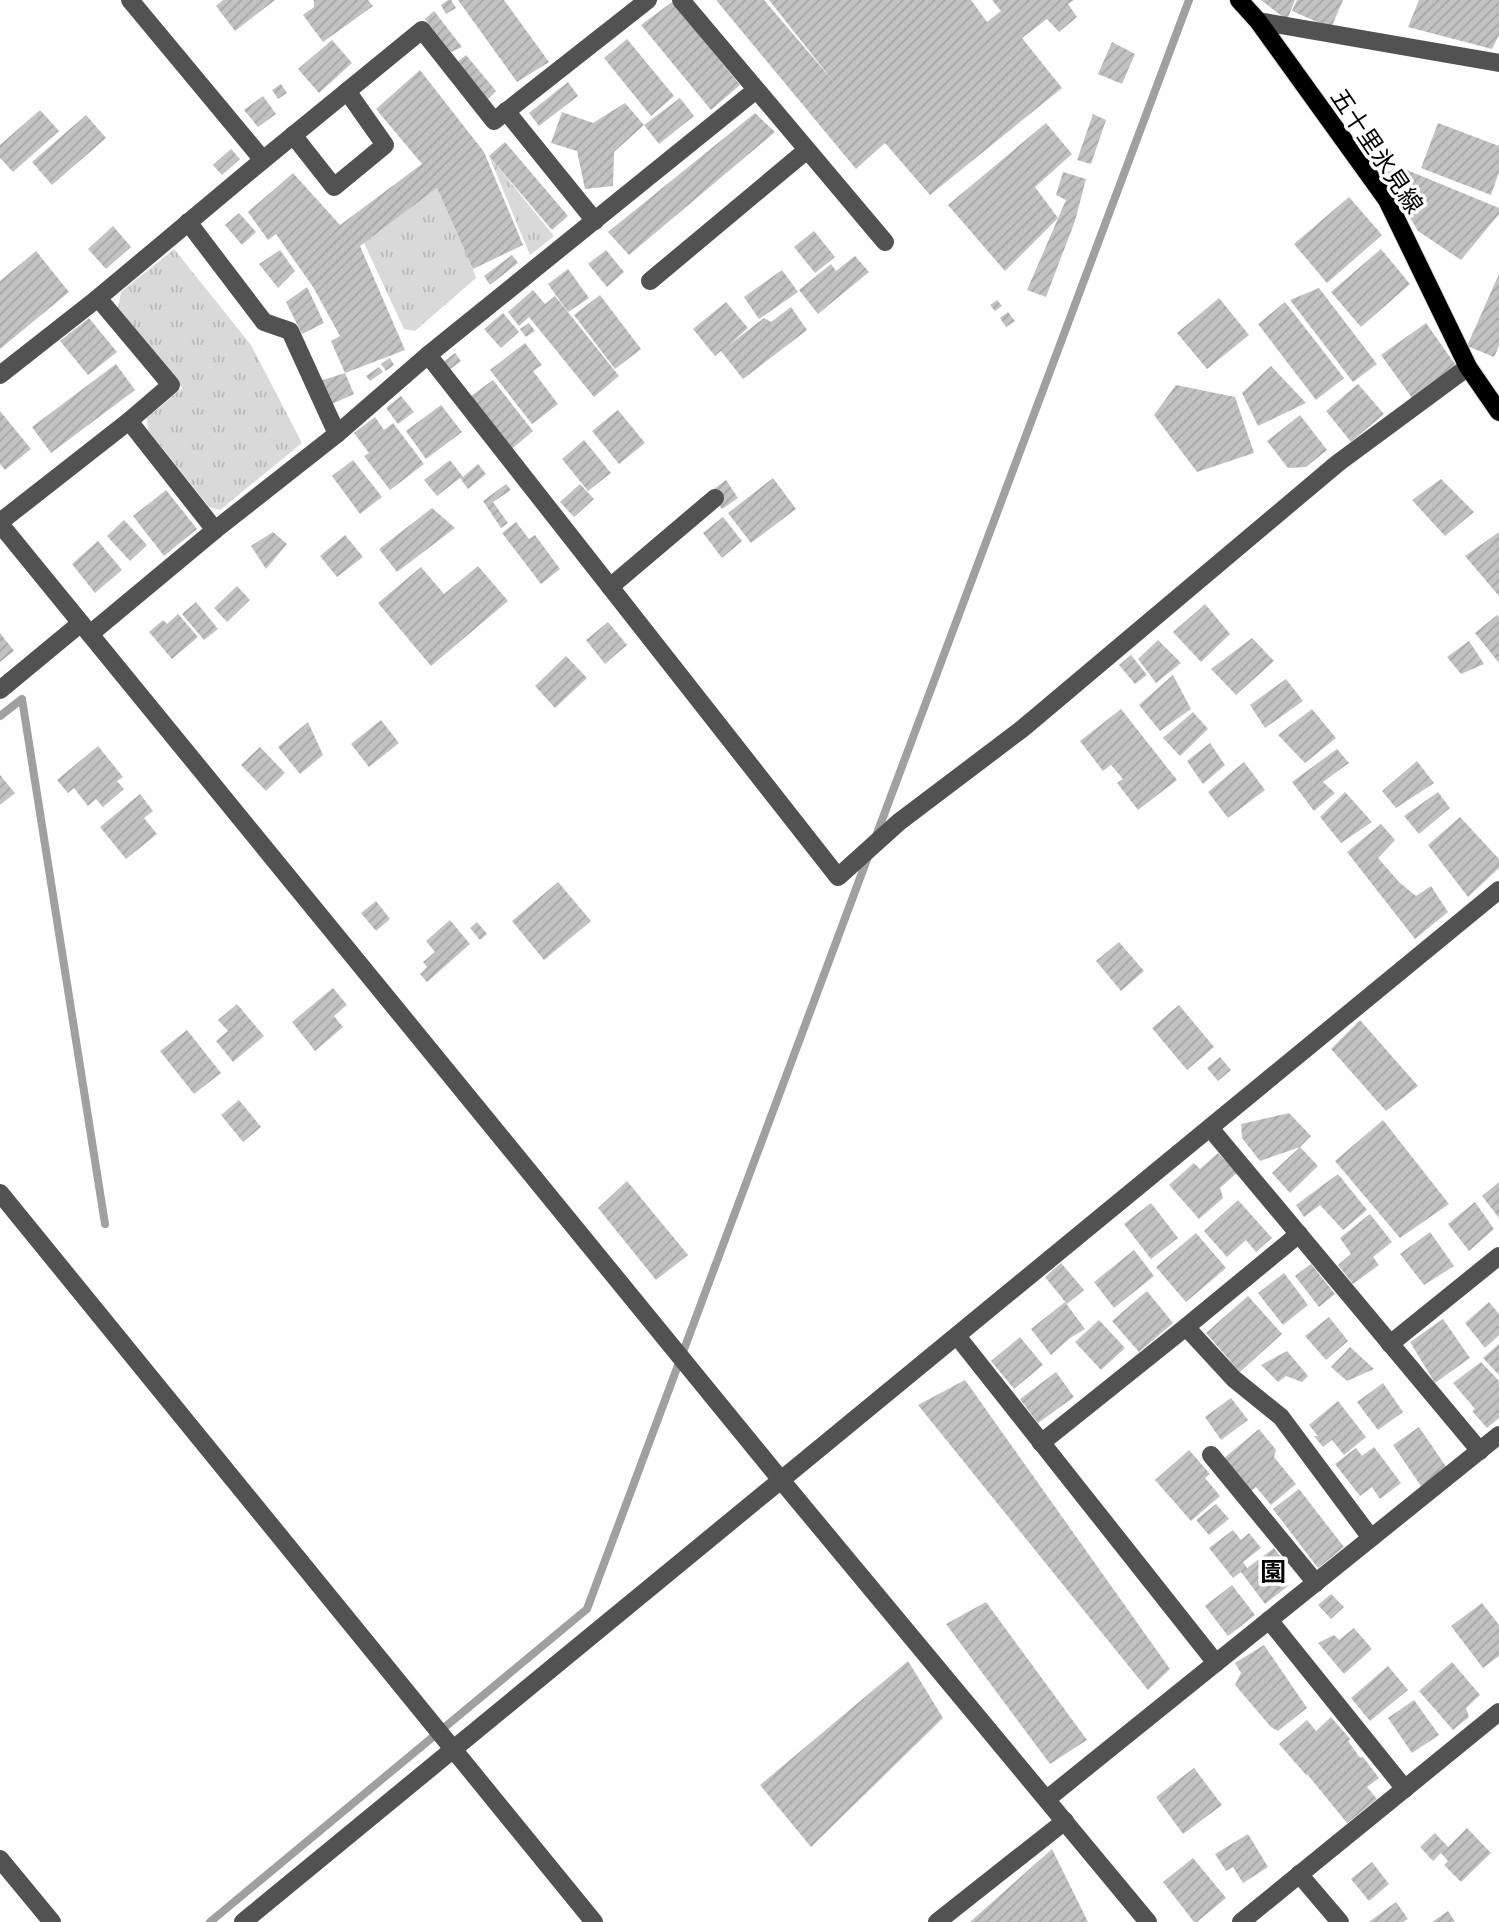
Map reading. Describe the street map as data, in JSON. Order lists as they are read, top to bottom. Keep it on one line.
{"streets":{"main road":["五十里氷見線"]},"districts":["園"]}
